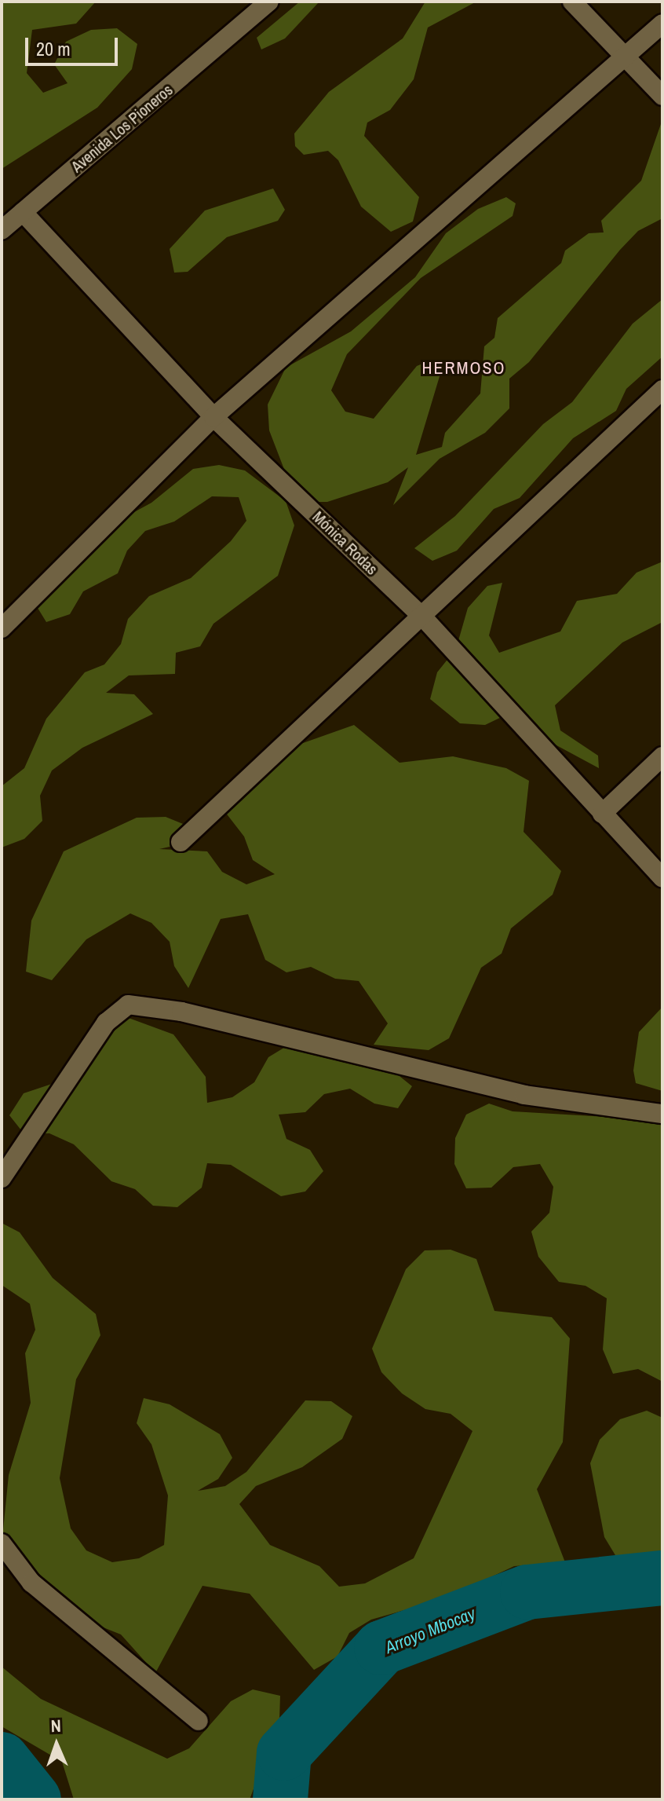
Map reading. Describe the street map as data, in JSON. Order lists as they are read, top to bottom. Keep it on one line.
{"streets":{"street":["Avenida Los Pioneros","Mónica Rodas"]},"crossings":[["Avenida Los Pioneros","Mónica Rodas"]],"districts":["HERMOSO"],"water":["Arroyo Mbocay"],"scale_bar":"20 m","north":"top"}
